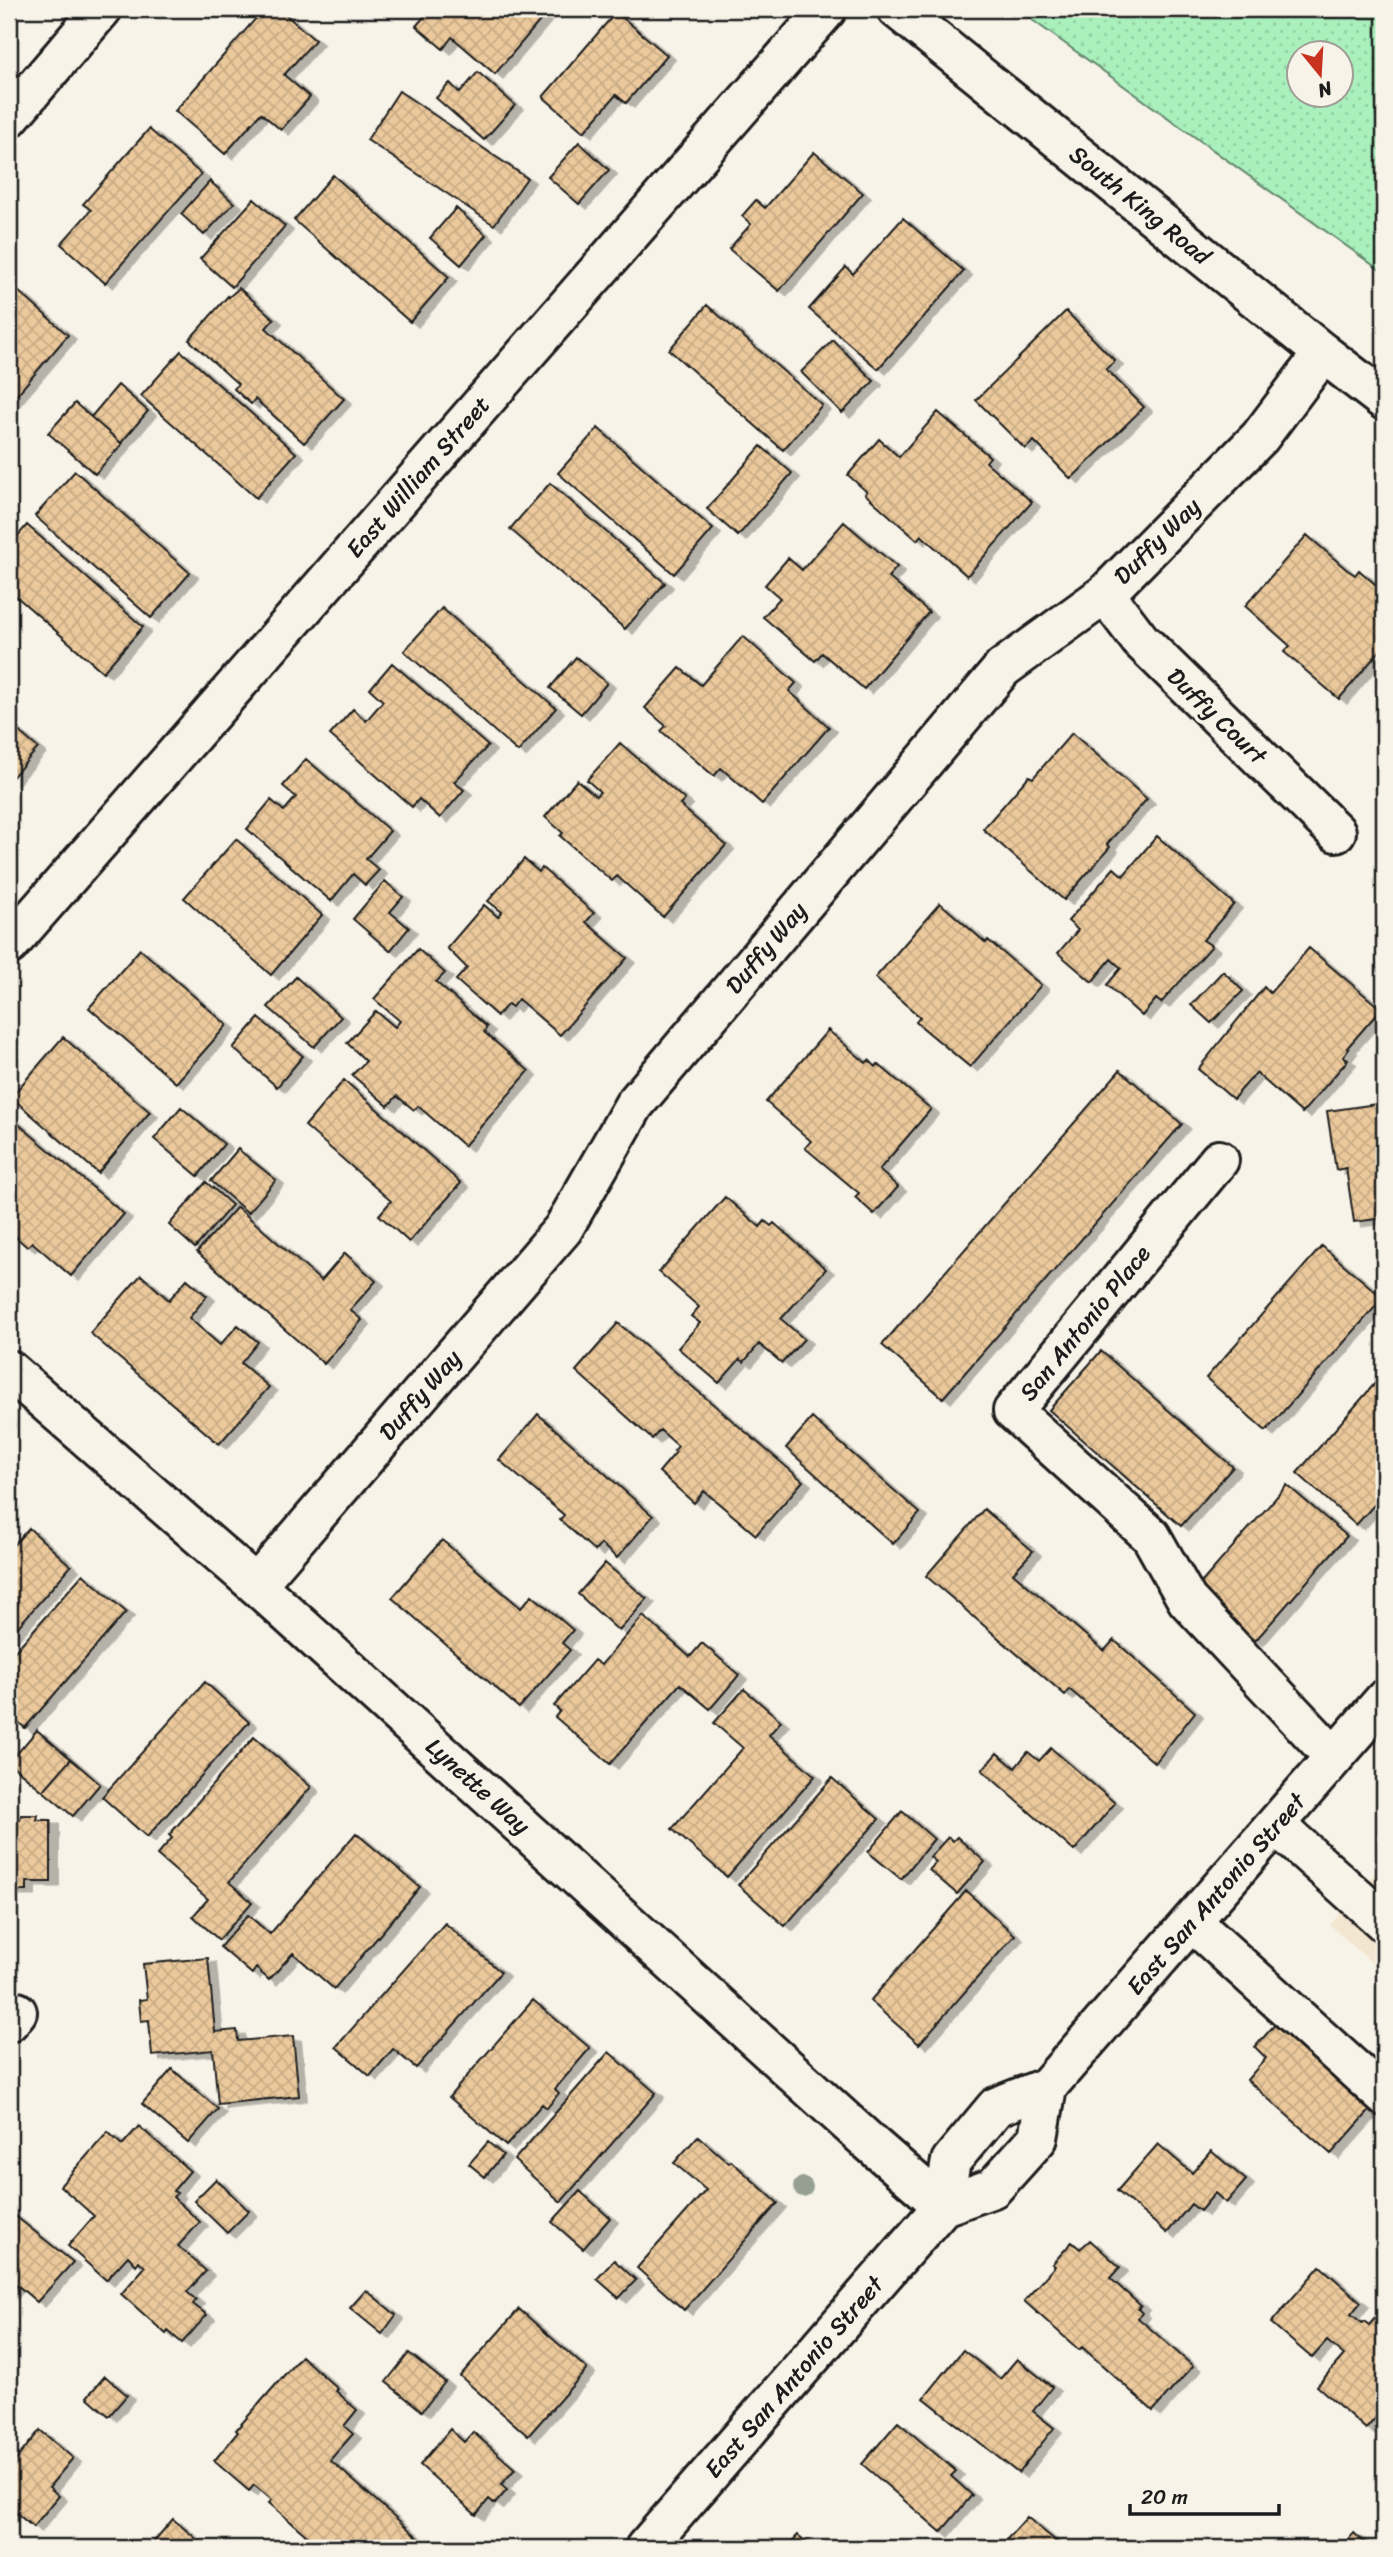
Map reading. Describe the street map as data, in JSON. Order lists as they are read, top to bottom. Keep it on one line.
{"streets":{"street":["South King Road","East William Street","Duffy Way","Duffy Court","San Antonio Place","Lynette Way","East San Antonio Street"]},"crossings":[["South King Road","Duffy Way"],["Duffy Way","Duffy Court"],["Duffy Way","Lynette Way"],["San Antonio Place","East San Antonio Street"],["Lynette Way","East San Antonio Street"]],"scale_bar":"20 m","north":"bottom"}
